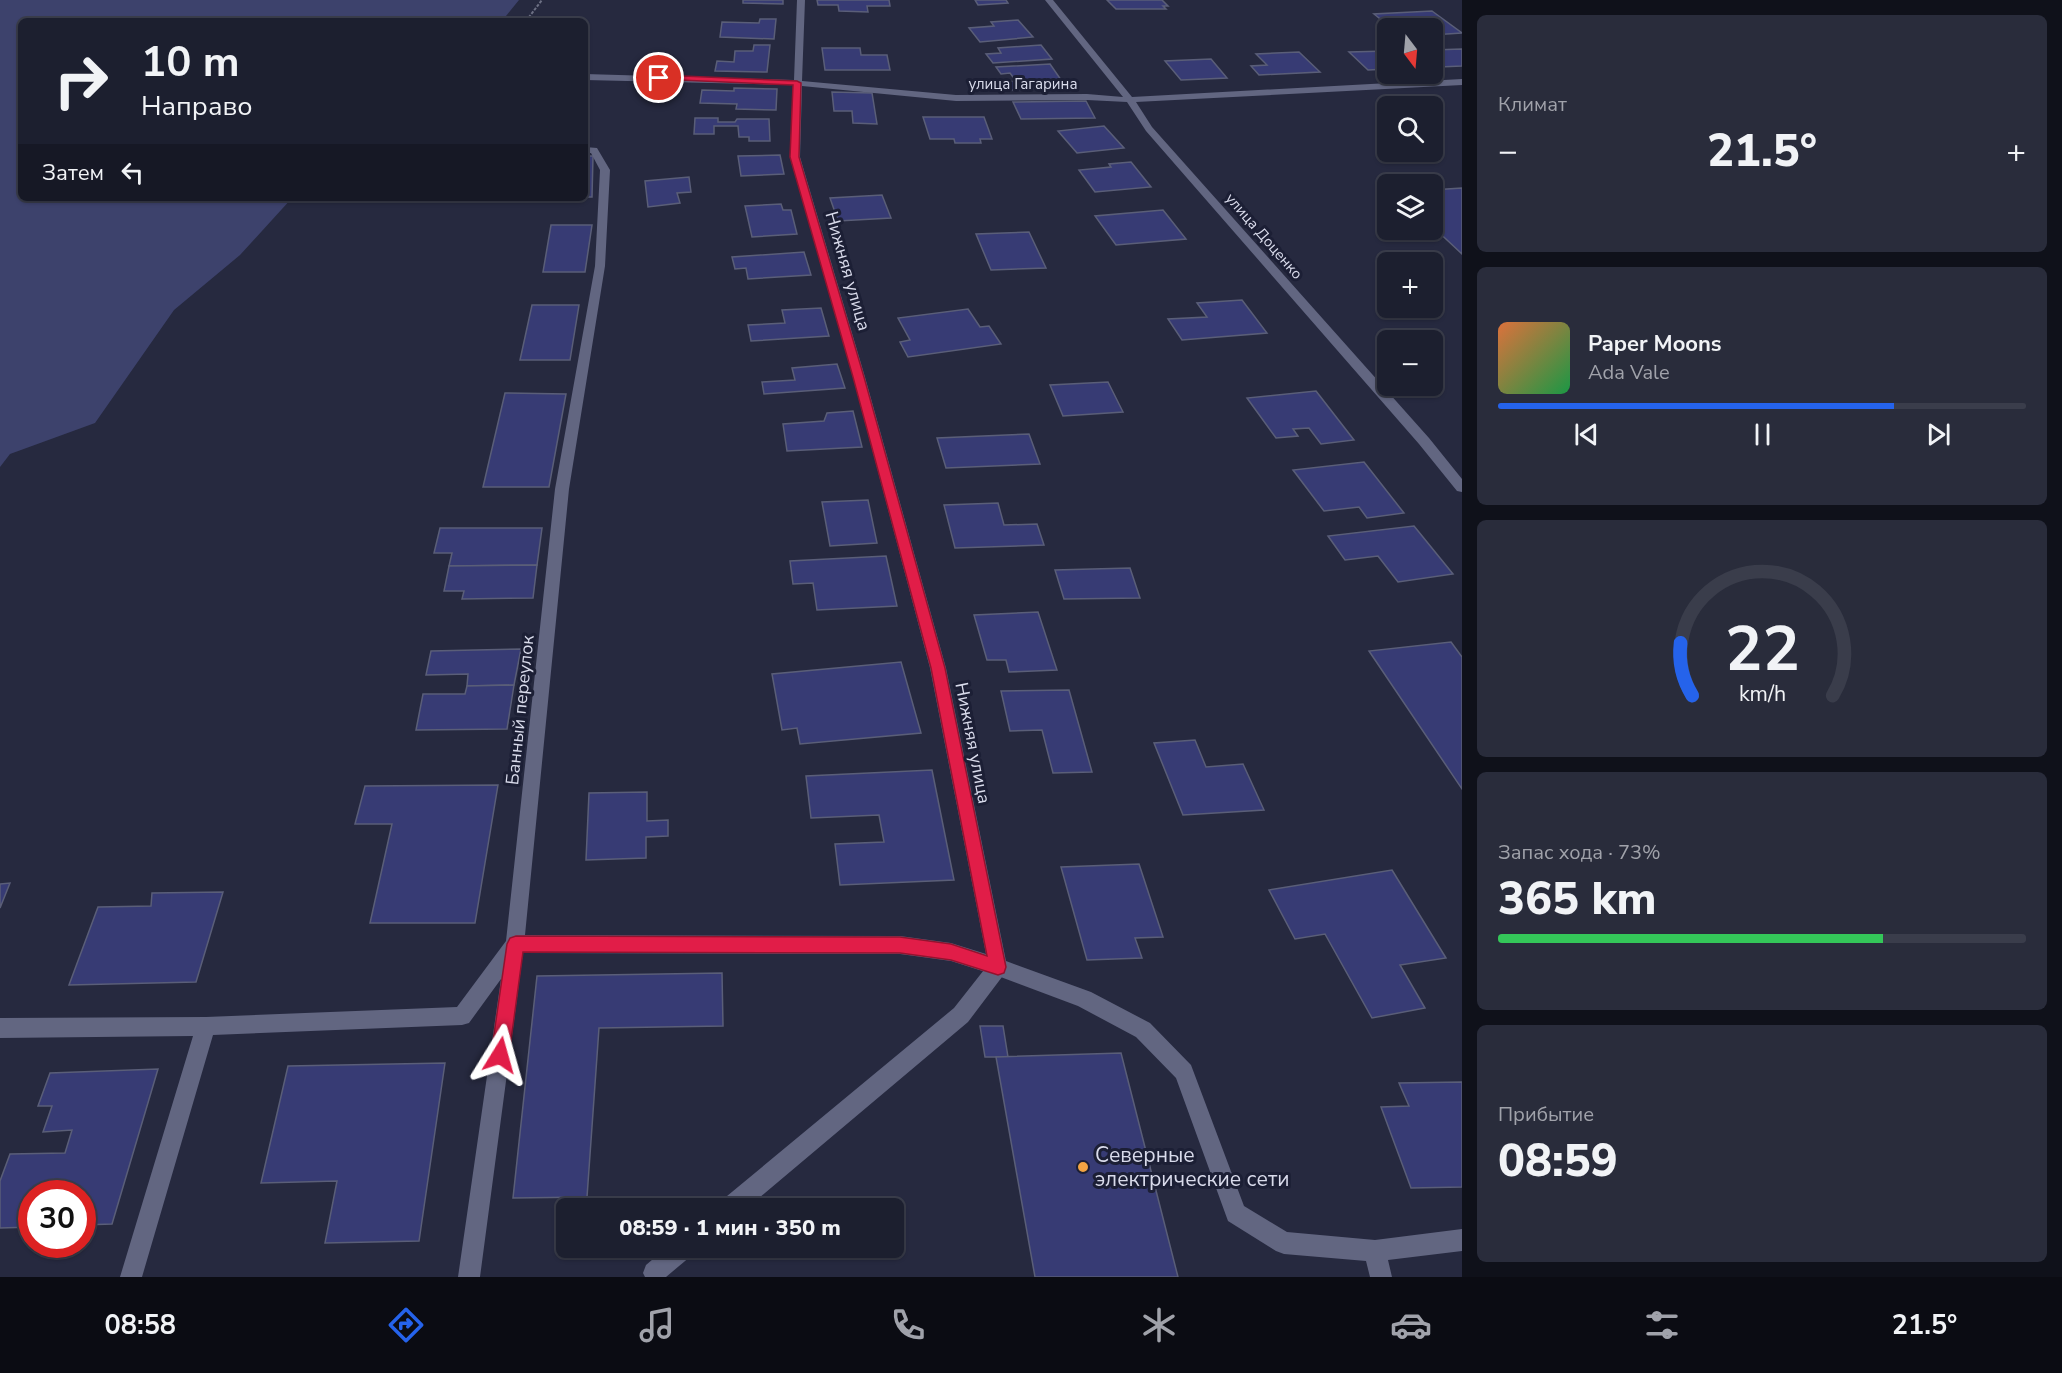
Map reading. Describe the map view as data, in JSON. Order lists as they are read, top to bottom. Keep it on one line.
{"streets":{"street":["улица Гагарина","улица Доценко","Нижняя улица","Банный переулок"]},"crossings":[["улица Гагарина","улица Доценко"],["улица Гагарина","Нижняя улица"]],"places":["Северные электрические сети"],"north":"bottom","page":{"tile":["Климат",["Запас хода · 73%","365 km"],["Прибытие","08:59"]],"map_buttons":["+","−"],"turn":["10 m","Направо"],"heat":["−","21.5°","+"],"then":"Затем","song":["Paper Moons","Ada Vale"],"limit":"30","trip":"08:59 · 1 мин · 350 m","tabs":["08:58","21.5°"],"gauge":["22","km/h"]}}
